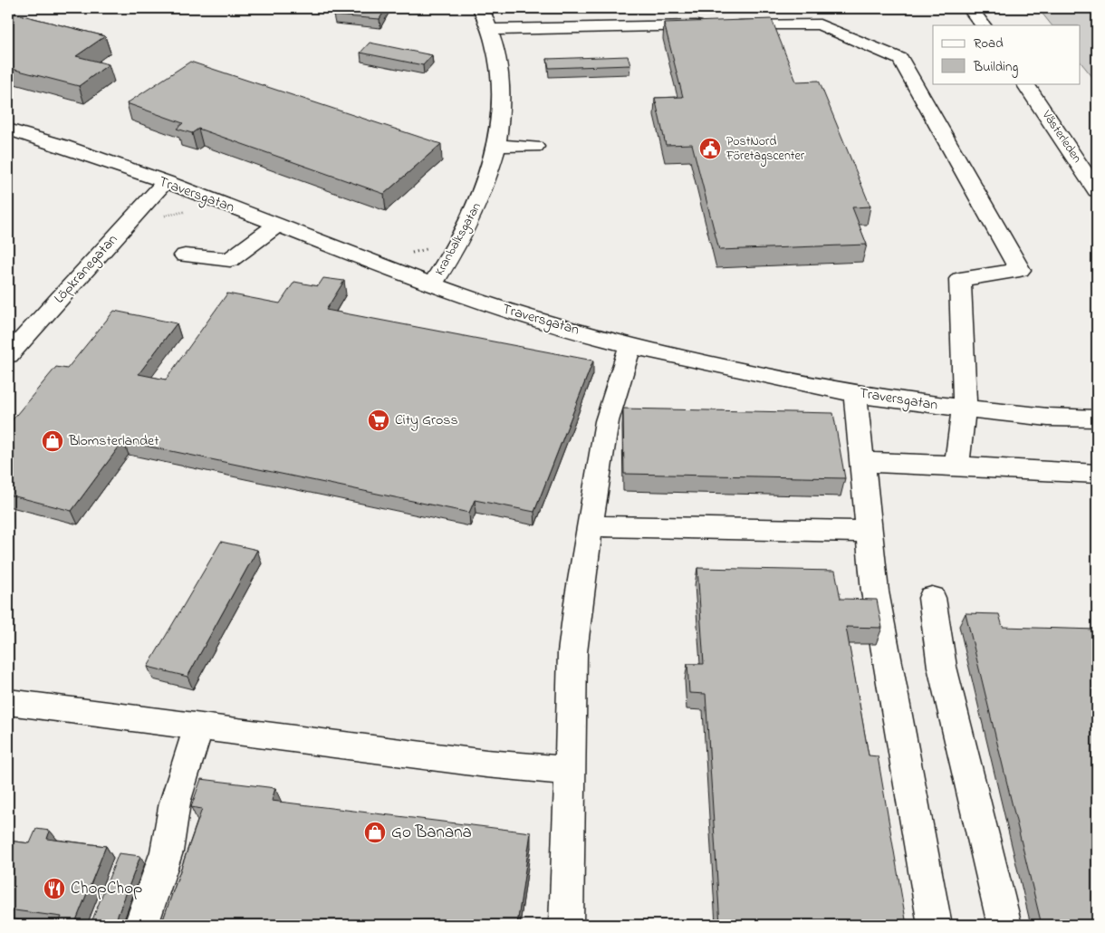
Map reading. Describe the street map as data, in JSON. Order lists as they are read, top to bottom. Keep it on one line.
{"streets":{"street":["Västerleden","Traversgatan","Kranbalksgatan","Löpkranegatan"]},"crossings":[["Traversgatan","Kranbalksgatan"],["Traversgatan","Löpkranegatan"]],"places":{"public building":["PostNord Företagscenter"],"supermarket":["City Gross"],"shop":["Blomsterlandet","Go Banana"],"restaurant":["ChopChop"]},"legend":["Road","Building"]}
